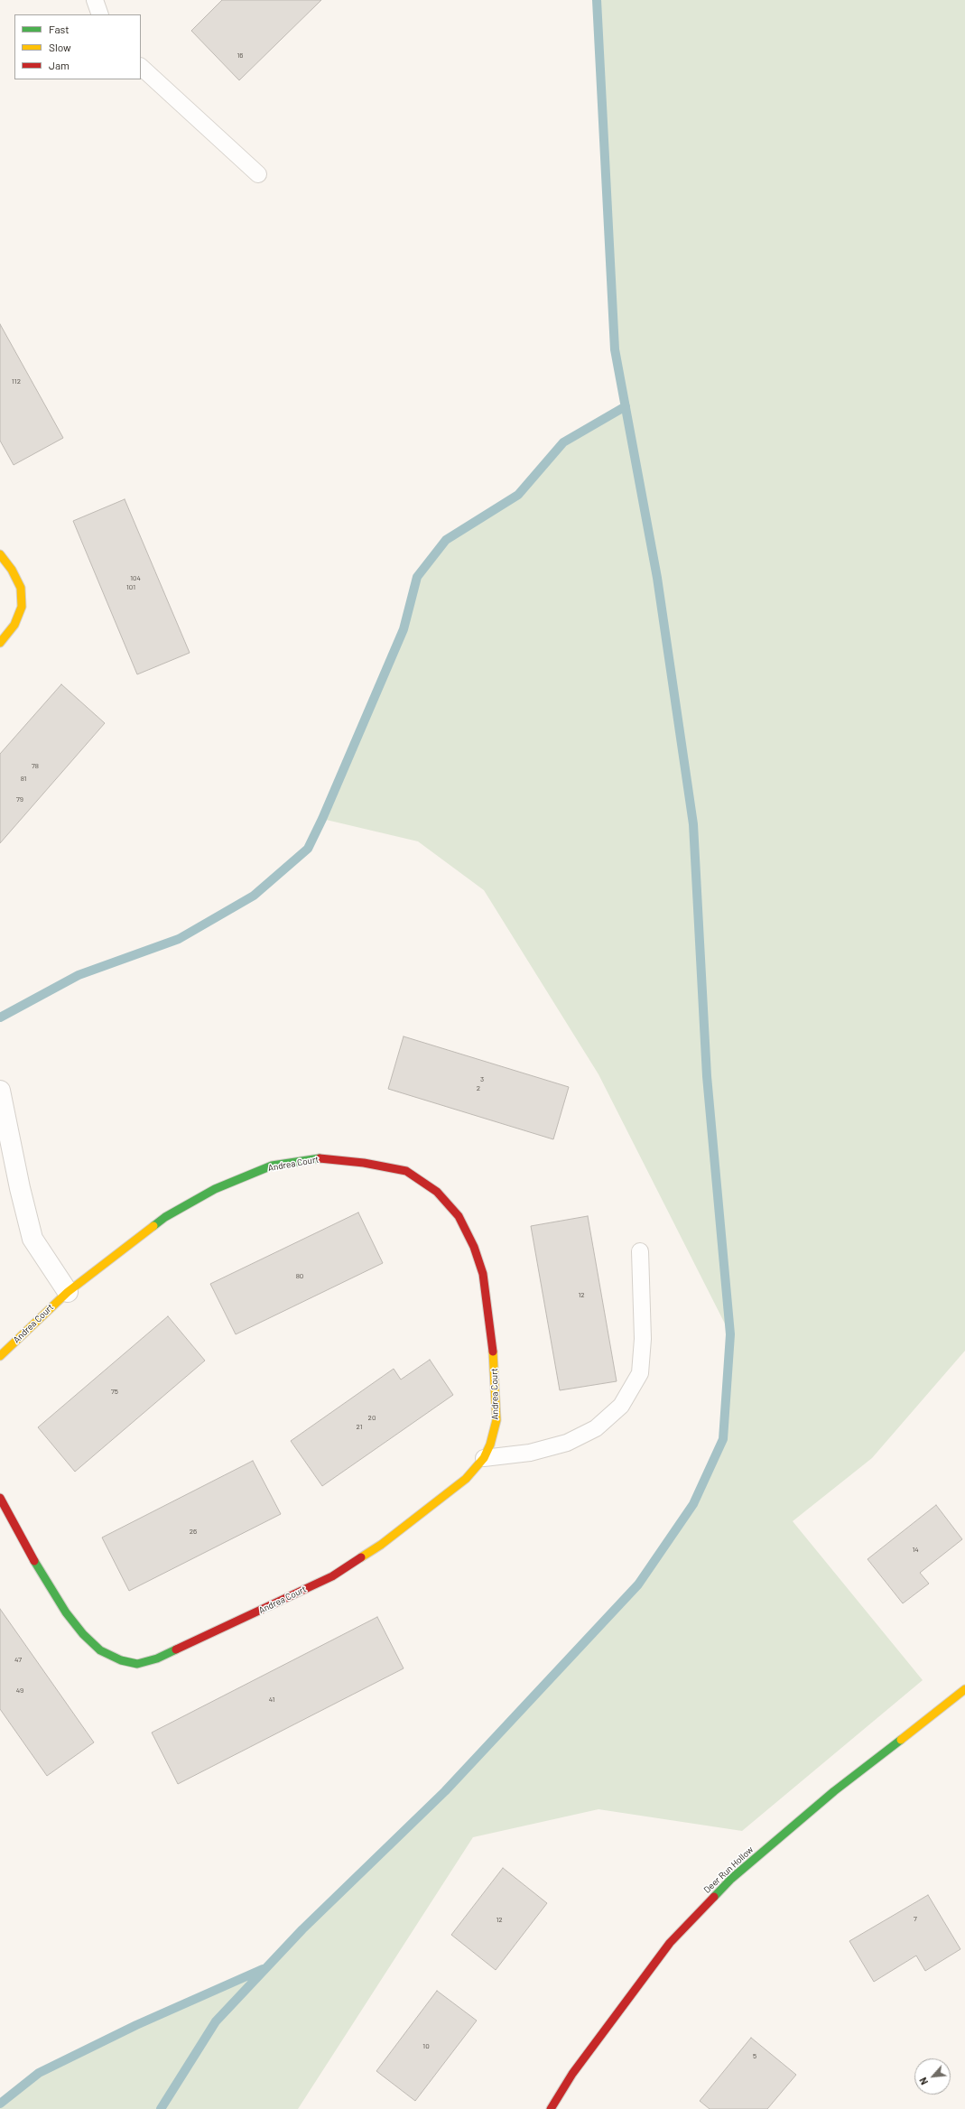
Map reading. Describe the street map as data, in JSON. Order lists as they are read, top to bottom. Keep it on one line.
{"streets":{"street":["Andrea Court","Deer Run Hollow"]},"house_numbers":["16","112","104","101","78","81","79","3","2","80","12","75","20","21","26","14","47","49","41","7","12","10","5"],"legend":["Fast","Slow","Jam"],"north":"bottom left"}
